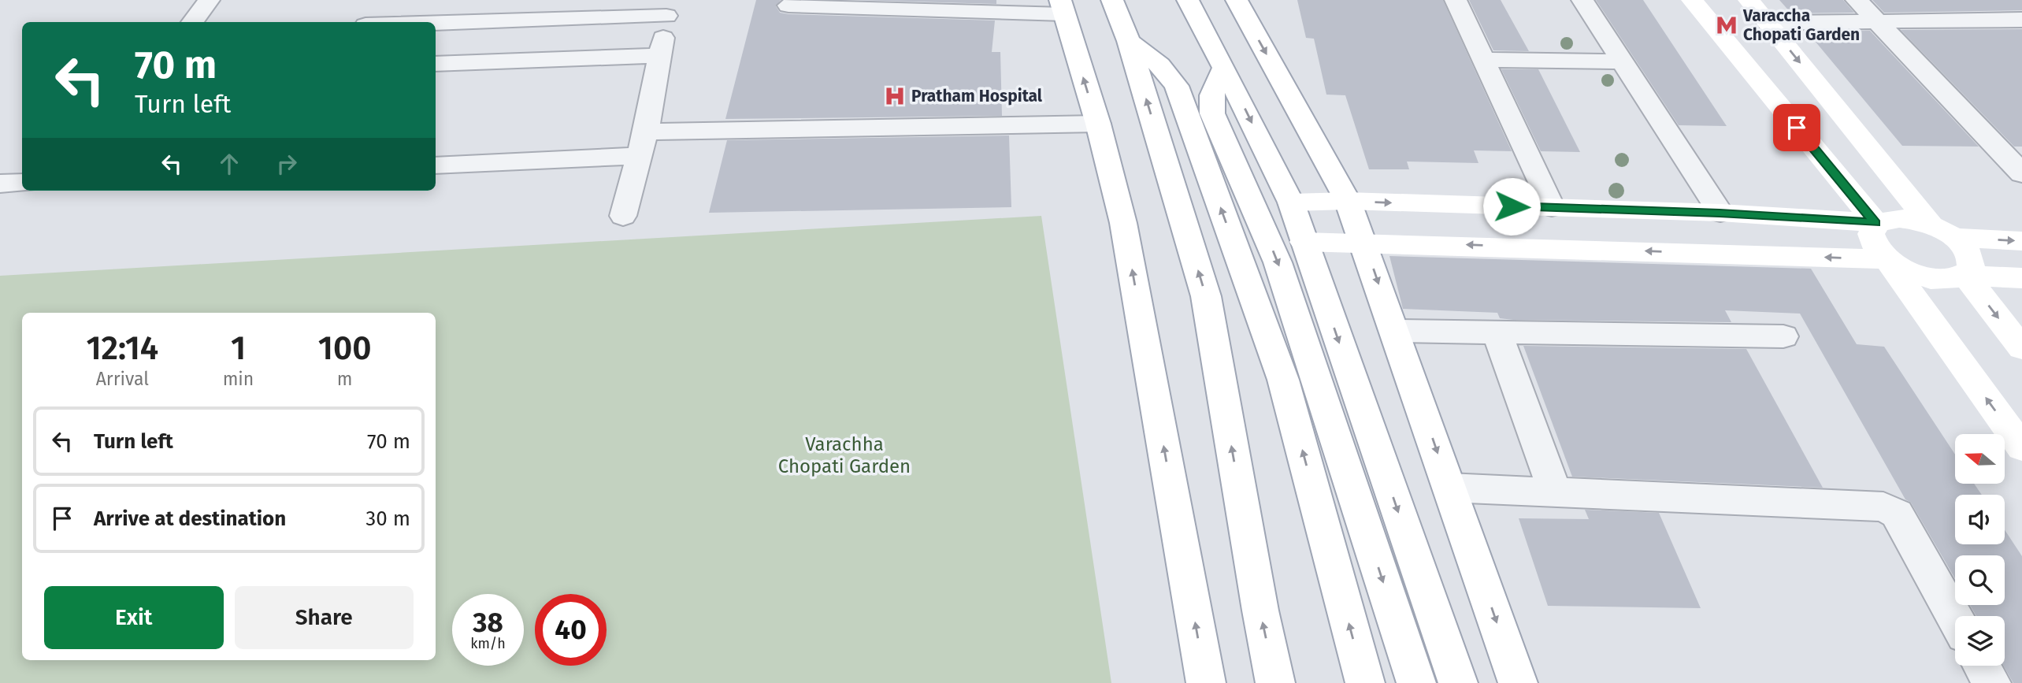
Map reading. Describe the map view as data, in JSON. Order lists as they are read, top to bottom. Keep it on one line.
{"parks":["Varachha Chopati Garden"],"places":{"metro station":["Varaccha Chopati Garden"],"hospital":["Pratham Hospital"]},"north":"left","page":{"turn":["70 m","Turn left"],"eta":["12:14","Arrival","1","min","100","m"],"list":[{"name":"Turn left","value":"70 m"},{"name":"Arrive at destination","value":"30 m"}],"buttons":["Exit","Share"],"speed":"38 km/h","limit":"40"}}
